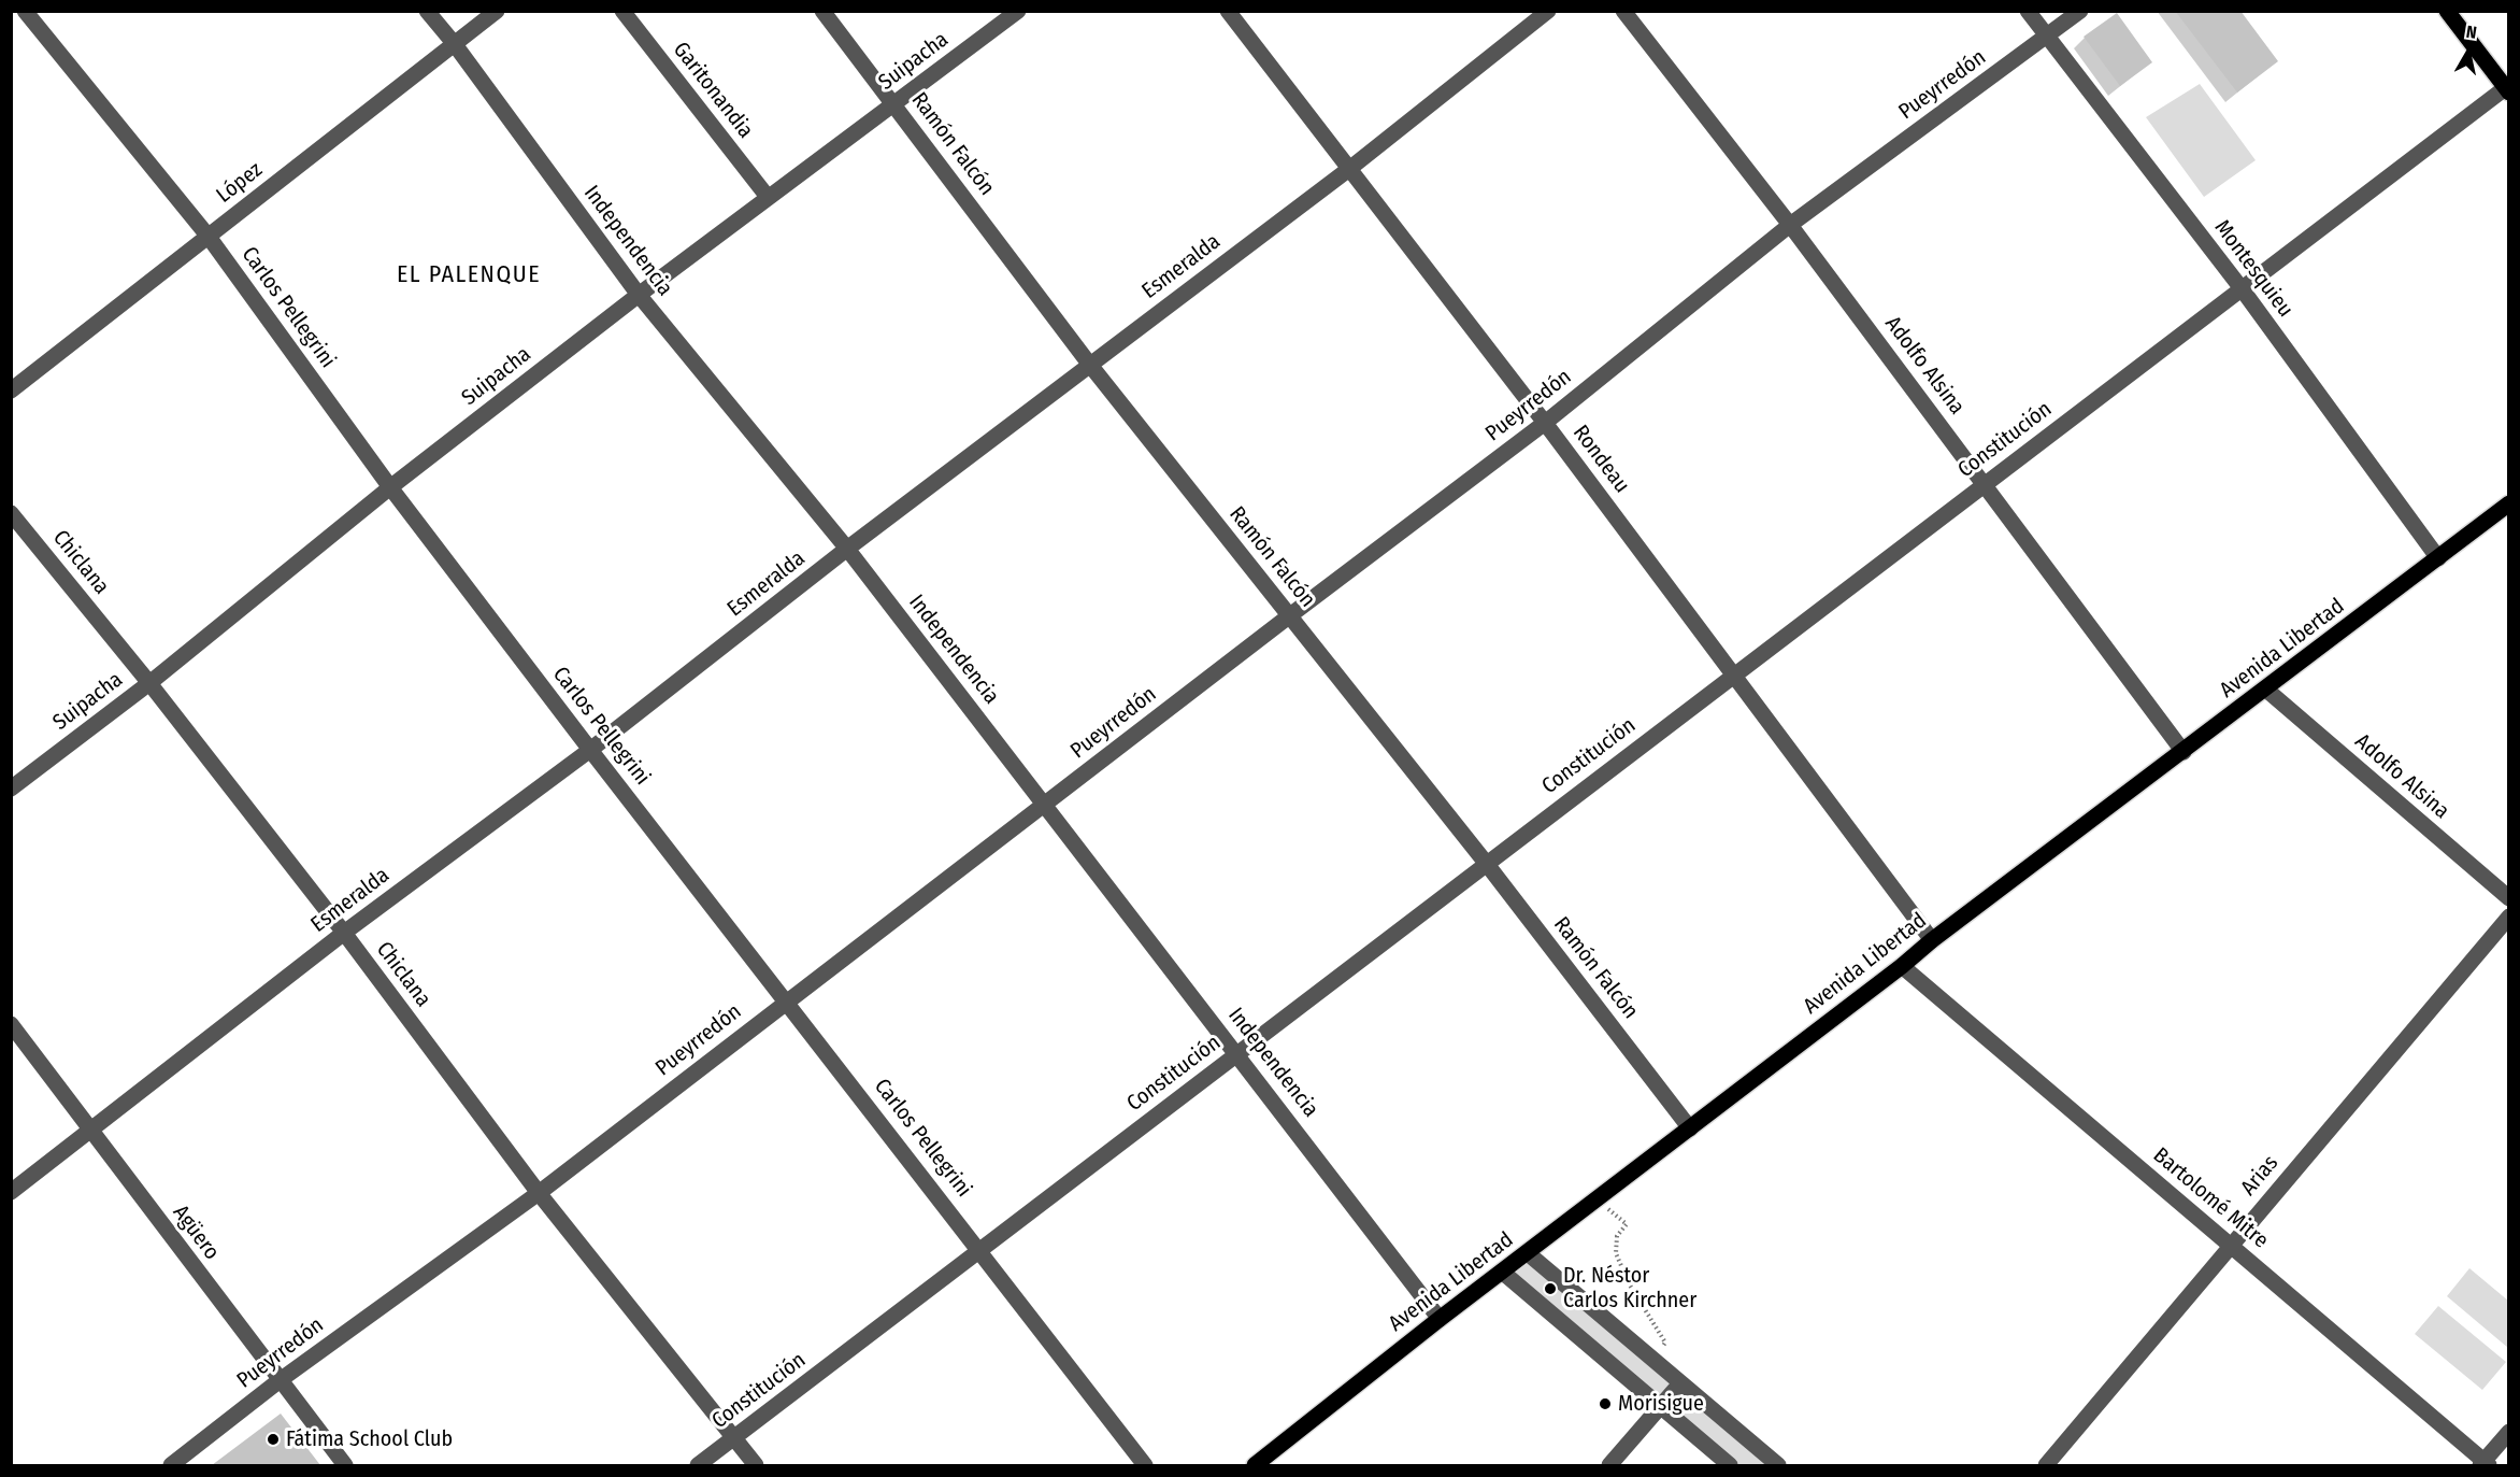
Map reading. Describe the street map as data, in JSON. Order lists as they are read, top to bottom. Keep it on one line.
{"streets":{"main road":["Avenida Libertad"],"street":["Suipacha","Pueyrredón","Garitonandia","Ramón Falcón","López","Independencia","Esmeralda","Montesquieu","Carlos Pellegrini","Adolfo Alsina","Constitución","Rondeau","Chiclana","Arias","Bartolomé Mitre","Agüero"]},"crossings":[["Suipacha","Garitonandia"],["Suipacha","Ramón Falcón"],["Suipacha","Independencia"],["Suipacha","Carlos Pellegrini"],["Suipacha","Chiclana"],["Pueyrredón","Ramón Falcón"],["Pueyrredón","Independencia"],["Pueyrredón","Montesquieu"],["Pueyrredón","Carlos Pellegrini"],["Pueyrredón","Adolfo Alsina"],["Pueyrredón","Rondeau"],["Pueyrredón","Chiclana"],["Pueyrredón","Agüero"],["Ramón Falcón","Esmeralda"],["Ramón Falcón","Constitución"],["Ramón Falcón","Avenida Libertad"],["López","Independencia"],["López","Carlos Pellegrini"],["Independencia","Esmeralda"],["Independencia","Constitución"],["Independencia","Avenida Libertad"],["Esmeralda","Carlos Pellegrini"],["Esmeralda","Rondeau"],["Esmeralda","Chiclana"],["Esmeralda","Agüero"],["Montesquieu","Constitución"],["Montesquieu","Avenida Libertad"],["Carlos Pellegrini","Constitución"],["Adolfo Alsina","Constitución"],["Adolfo Alsina","Avenida Libertad"],["Constitución","Rondeau"],["Constitución","Chiclana"],["Rondeau","Avenida Libertad"],["Avenida Libertad","Bartolomé Mitre"],["Arias","Bartolomé Mitre"]],"districts":["EL PALENQUE"],"places":["Dr. Néstor Carlos Kirchner","Morisigue","Fátima School Club"],"north":"top"}
